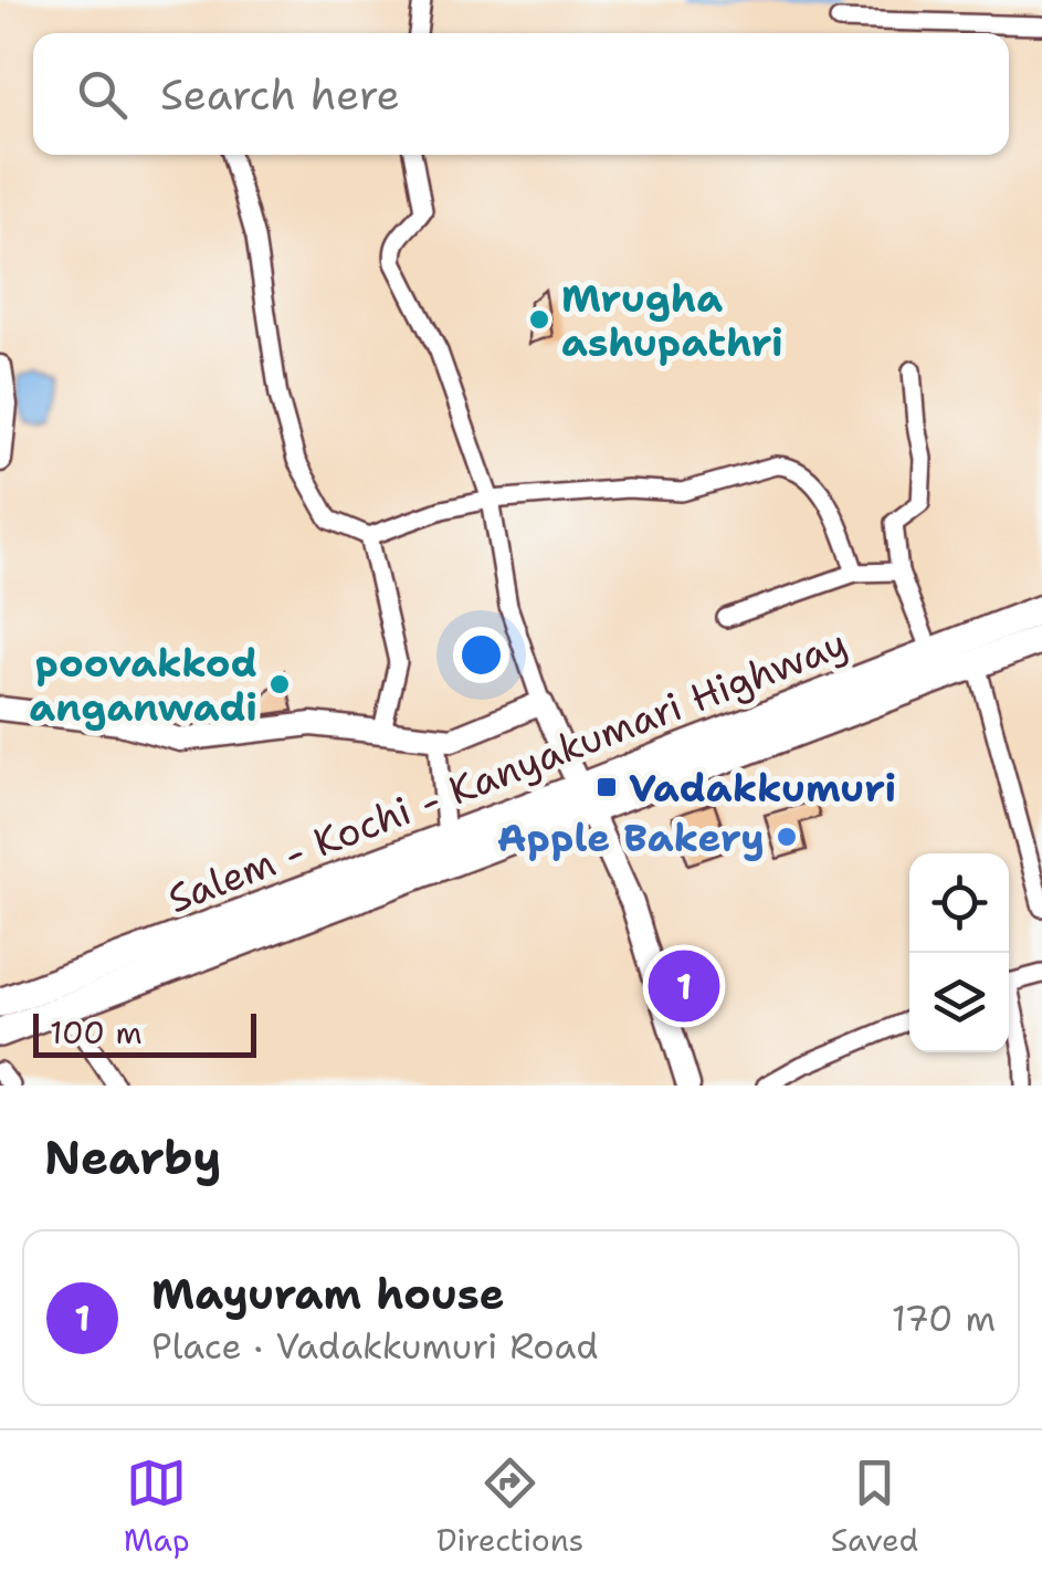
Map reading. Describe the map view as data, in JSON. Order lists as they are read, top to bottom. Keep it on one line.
{"streets":{"highway":["Salem - Kochi - Kanyakumari Highway"]},"places":{"other":["Mrugha ashupathri","poovakkod anganwadi","Apple Bakery"],"transit":["Vadakkumuri"]},"scale_bar":"100 m","page":{"search":"Search here","pins":"1","scale":"100 m","heading":"Nearby","list":[{"mark":"1","name":"Mayuram house","note":"Place · Vadakkumuri Road","value":"170 m"}],"nav":["Map","Directions","Saved"]}}
